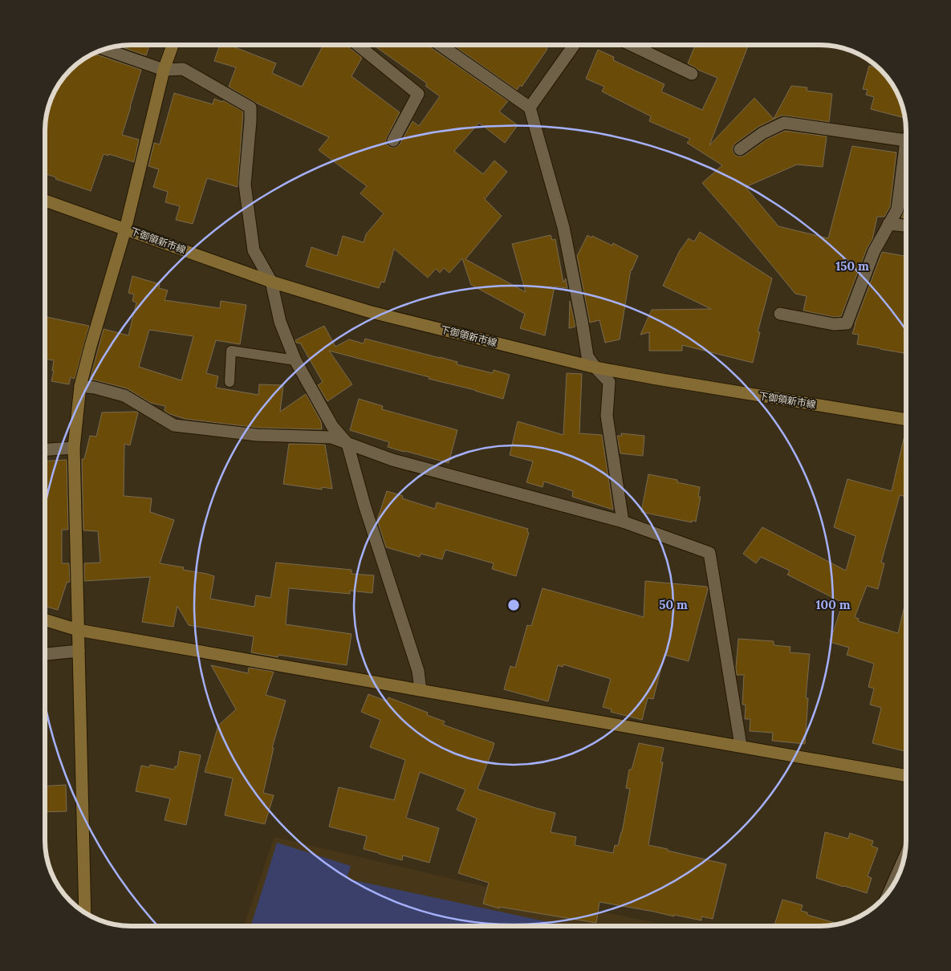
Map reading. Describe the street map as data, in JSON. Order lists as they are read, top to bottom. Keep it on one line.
{"streets":{"street":["下御領新市線"]},"rings":["150 m","50 m","100 m"]}
